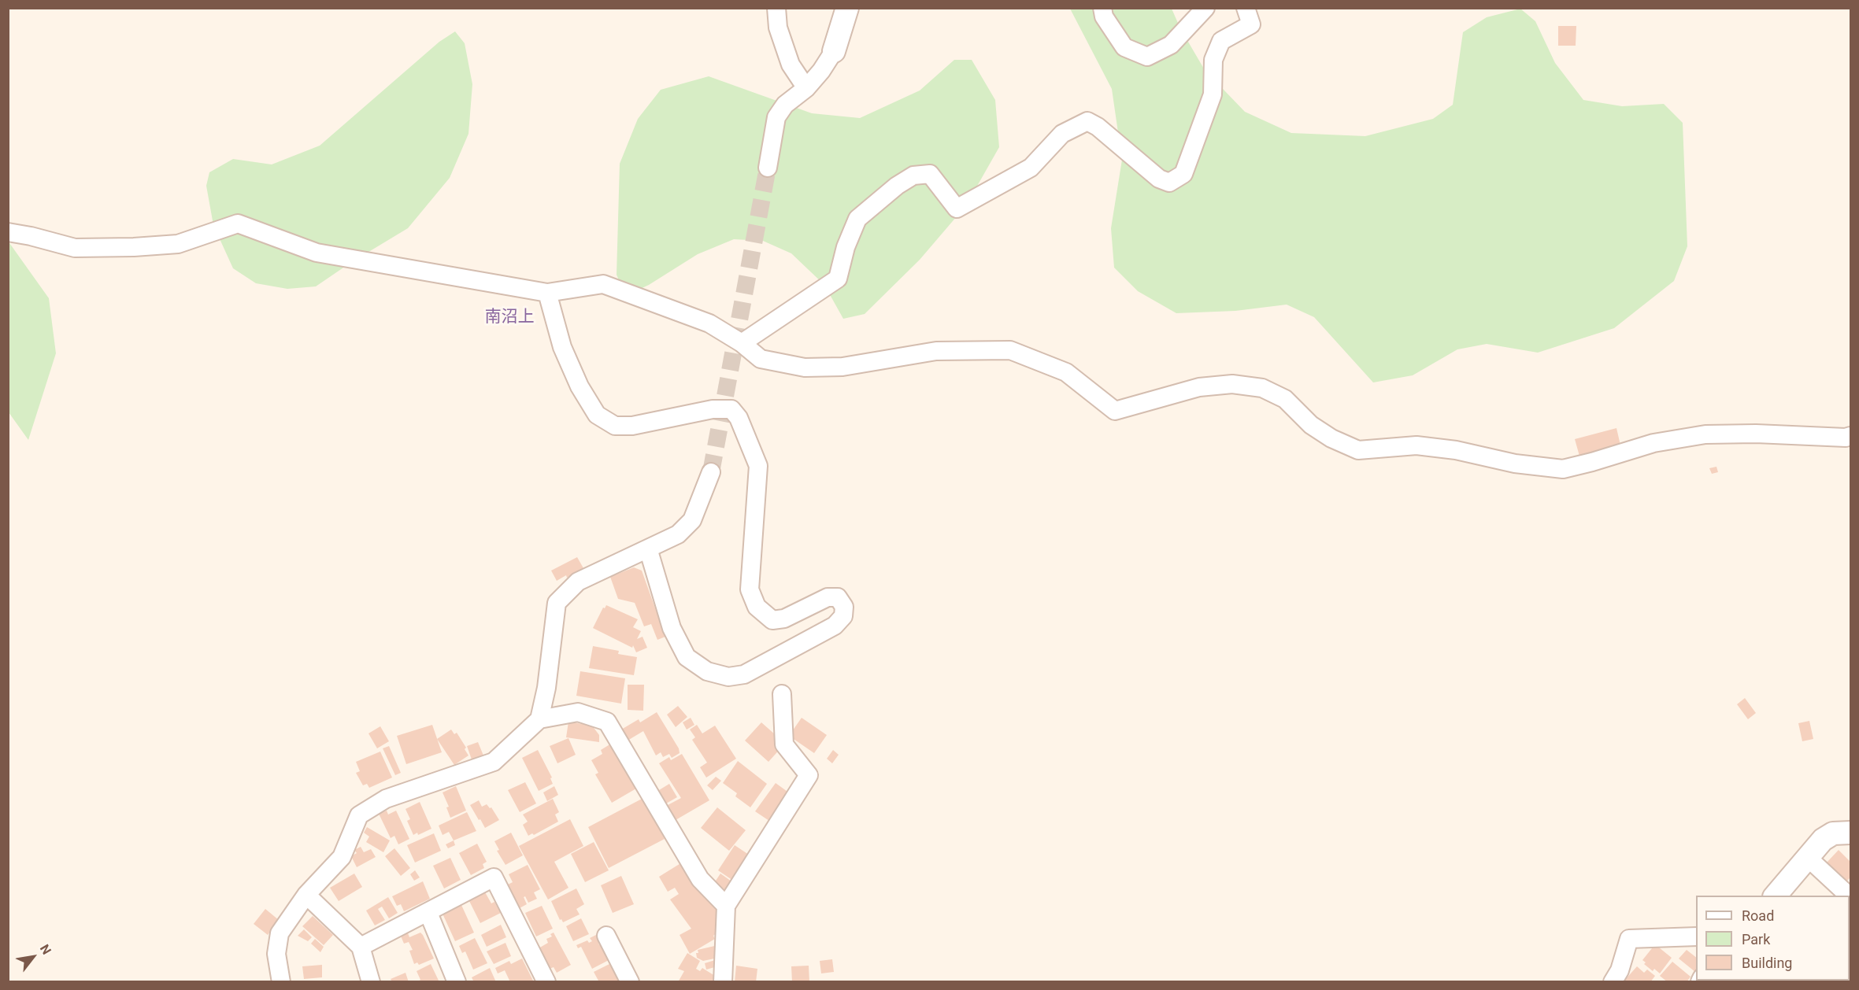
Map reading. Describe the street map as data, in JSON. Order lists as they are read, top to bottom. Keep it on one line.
{"districts":["南沼上"],"legend":["Road","Park","Building"],"north":"top right"}
